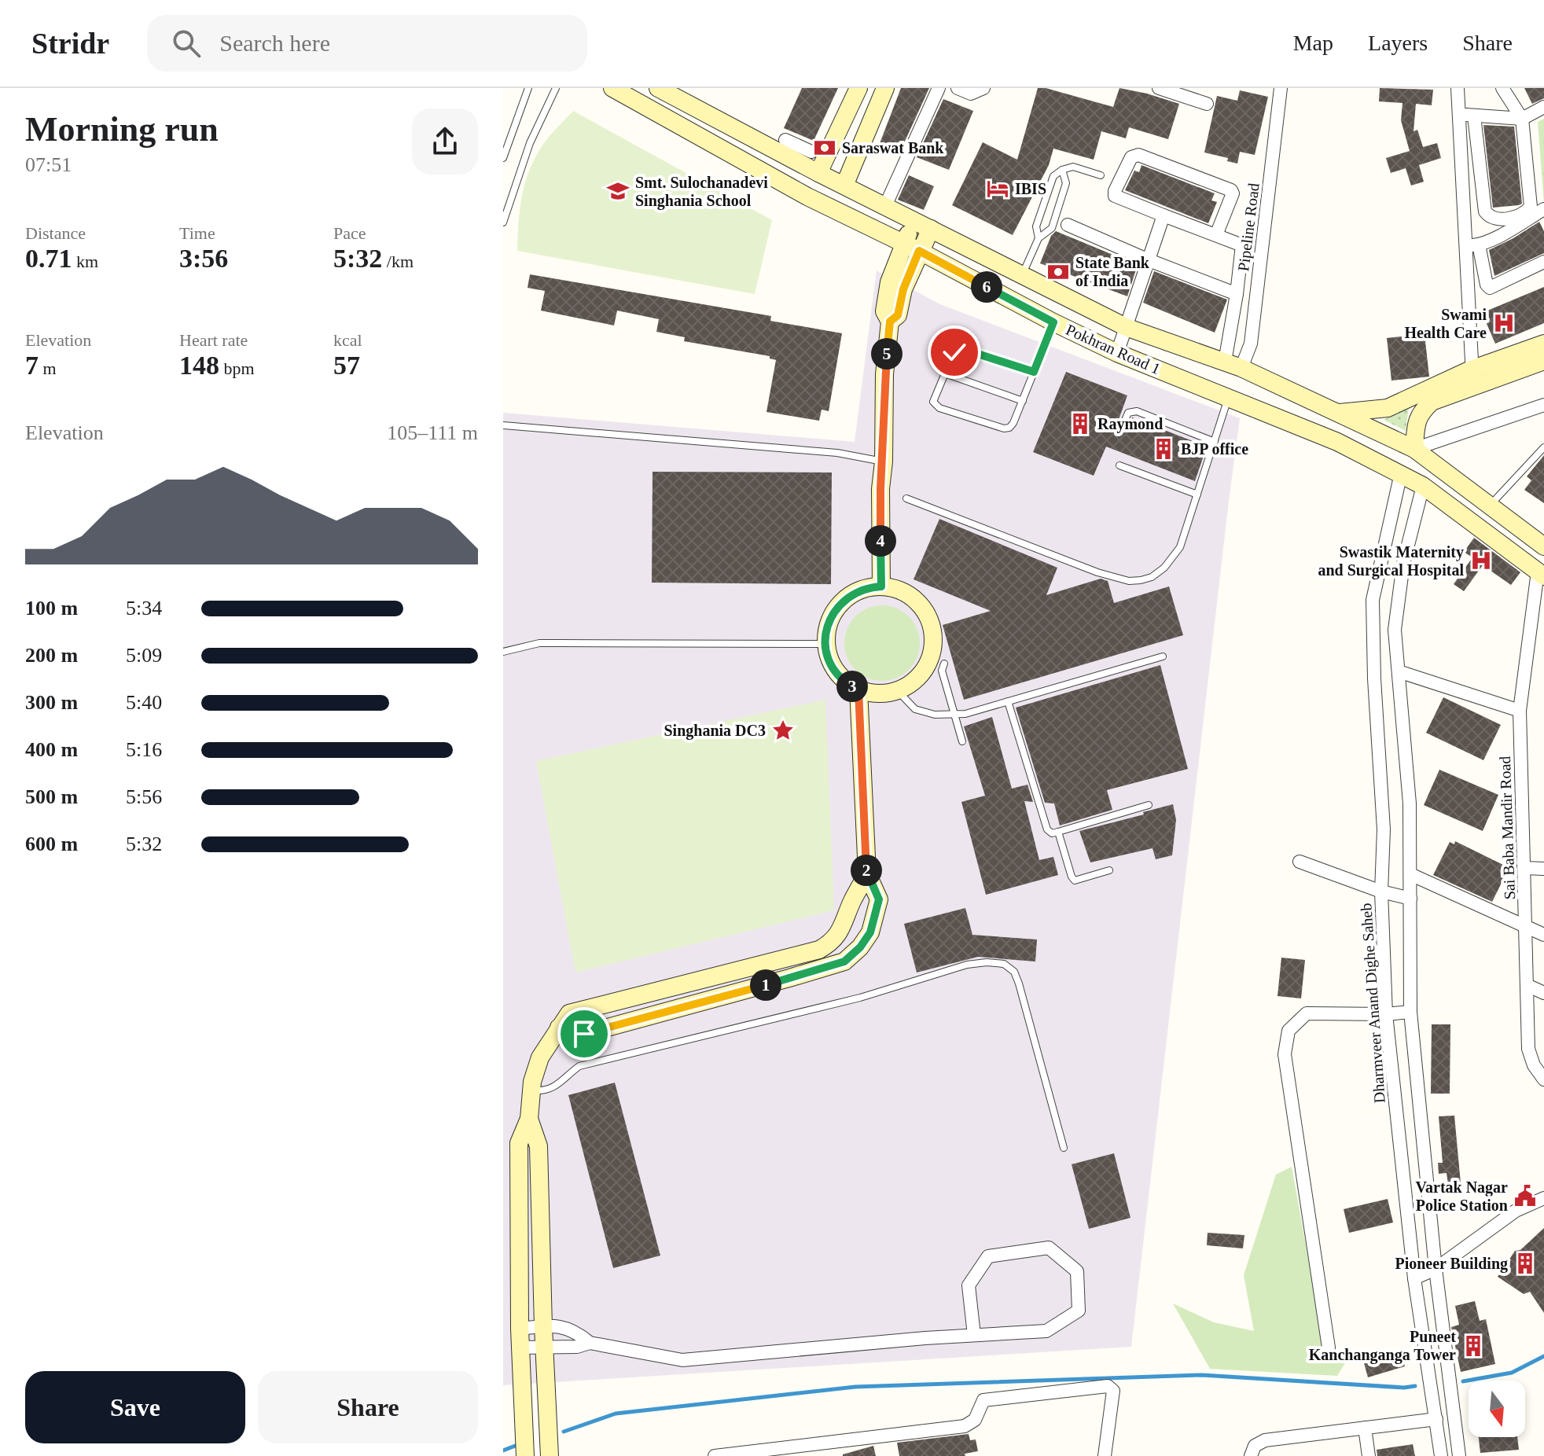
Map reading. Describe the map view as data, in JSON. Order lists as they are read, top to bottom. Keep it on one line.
{"streets":{"street":["Pipeline Road","Pokhran Road 1","Sai Baba Mandir Road","Dharmveer Anand Dighe Saheb"]},"crossings":[["Pipeline Road","Pokhran Road 1"],["Pokhran Road 1","Sai Baba Mandir Road"],["Pokhran Road 1","Dharmveer Anand Dighe Saheb"]],"places":{"bank":["Saraswat Bank","State Bank of India"],"hotel":["IBIS"],"school or university":["Smt. Sulochanadevi Singhania School"],"hospital":["Swami Health Care","Swastik Maternity and Surgical Hospital"],"building":["Raymond","BJP office","Pioneer Building","Puneet Kanchanganga Tower"],"place":["Singhania DC3"],"public building":["Vartak Nagar Police Station"]},"north":"bottom","page":{"header":"Stridr","search":"Search here","nav":["Map","Layers","Share"],"heading":["Morning run","07:51"],"stats":[["Distance","0.71 km"],["Time","3:56"],["Pace","5:32 /km"],["Elevation","7 m"],["Heart rate","148 bpm"],["kcal","57"]],"pins":["6","5","4","3","2","1"],"chart":["Elevation","105–111 m"],"list":[{"name":"100 m","note":"5:34"},{"name":"200 m","note":"5:09"},{"name":"300 m","note":"5:40"},{"name":"400 m","note":"5:16"},{"name":"500 m","note":"5:56"},{"name":"600 m","note":"5:32"}],"buttons":["Save","Share"]}}
